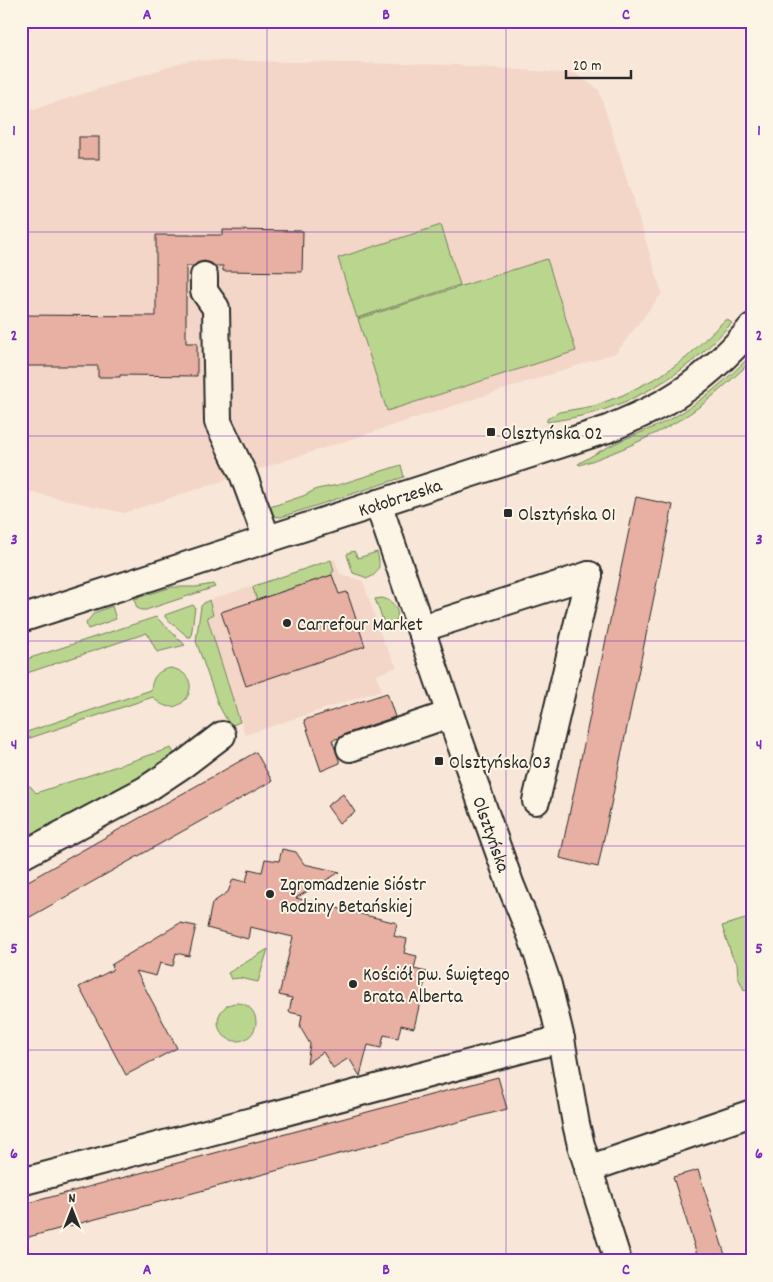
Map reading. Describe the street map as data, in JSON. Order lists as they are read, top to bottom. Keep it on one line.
{"streets":{"street":["Kołobrzeska","Olsztyńska"]},"crossings":[["Kołobrzeska","Olsztyńska"]],"places":{"transit":["Olsztyńska 02","Olsztyńska 01","Olsztyńska 03"],"other":["Carrefour Market","Zgromadzenie Sióstr Rodziny Betańskiej","Kościół pw. Świętego Brata Alberta"]},"scale_bar":"20 m","north":"top","grid":{"columns":["A","B","C"],"rows":["1","2","3","4","5","6"]}}
